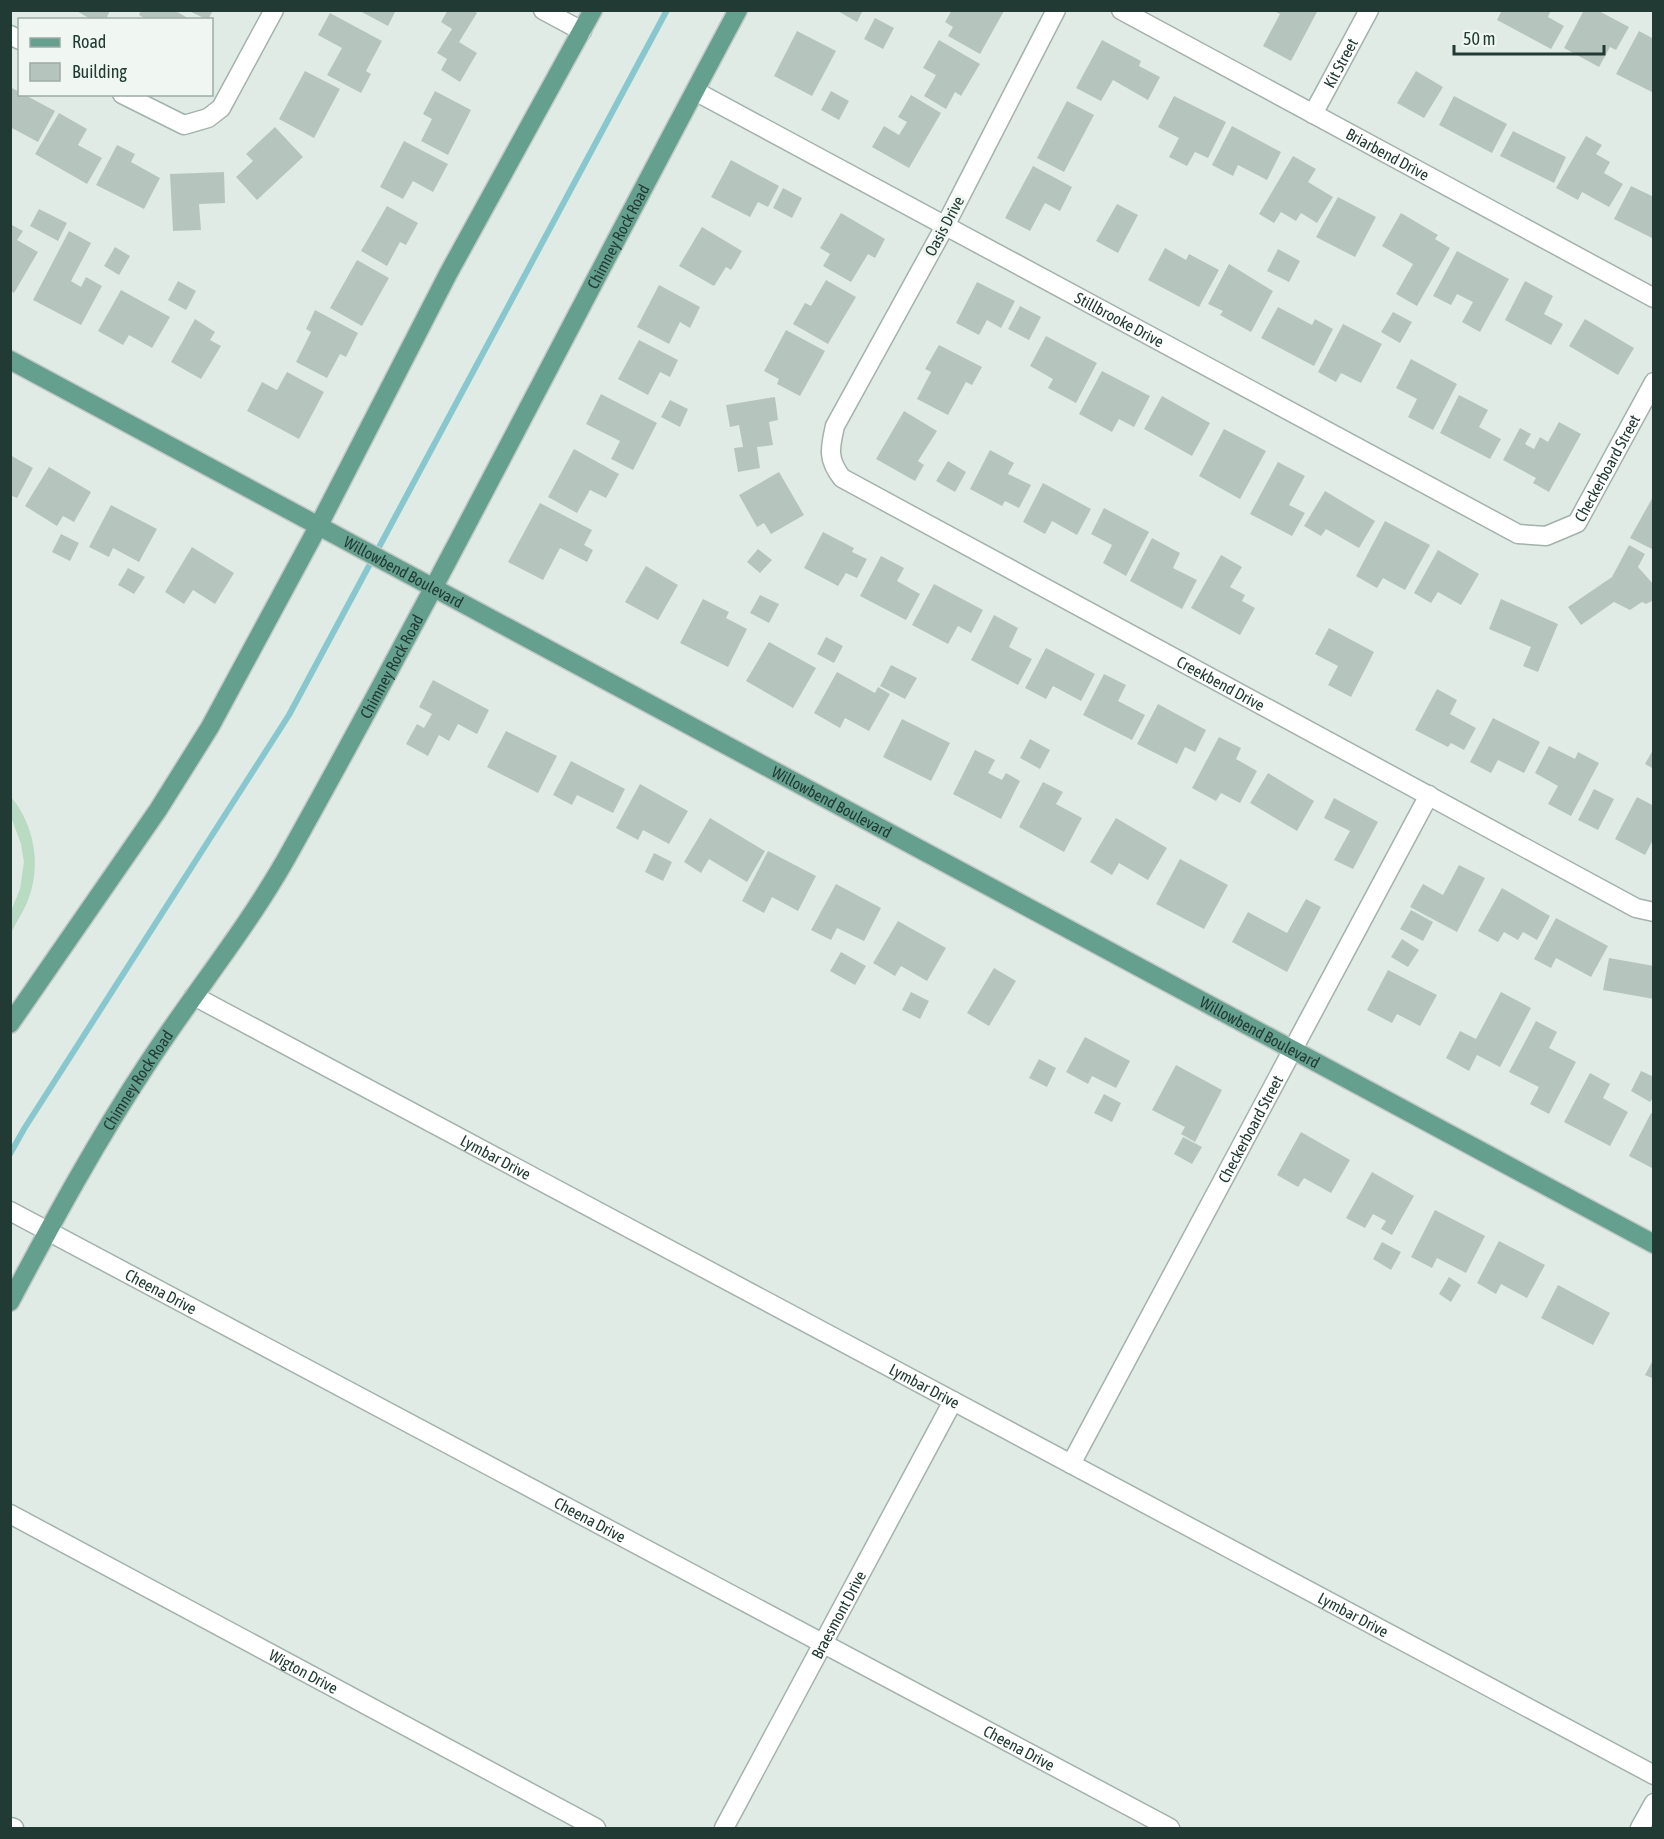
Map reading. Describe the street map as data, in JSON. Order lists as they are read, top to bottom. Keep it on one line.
{"streets":{"main road":["Chimney Rock Road","Willowbend Boulevard"],"street":["Kit Street","Briarbend Drive","Oasis Drive","Stillbrooke Drive","Checkerboard Street","Creekbend Drive","Lymbar Drive","Cheena Drive","Braesmont Drive","Wigton Drive"]},"crossings":[["Kit Street","Briarbend Drive"],["Oasis Drive","Stillbrooke Drive"],["Oasis Drive","Creekbend Drive"],["Chimney Rock Road","Stillbrooke Drive"],["Chimney Rock Road","Willowbend Boulevard"],["Chimney Rock Road","Lymbar Drive"],["Chimney Rock Road","Cheena Drive"],["Stillbrooke Drive","Checkerboard Street"],["Checkerboard Street","Willowbend Boulevard"],["Checkerboard Street","Creekbend Drive"],["Checkerboard Street","Lymbar Drive"],["Lymbar Drive","Braesmont Drive"],["Cheena Drive","Braesmont Drive"]],"legend":["Road","Building"],"scale_bar":"50 m"}
